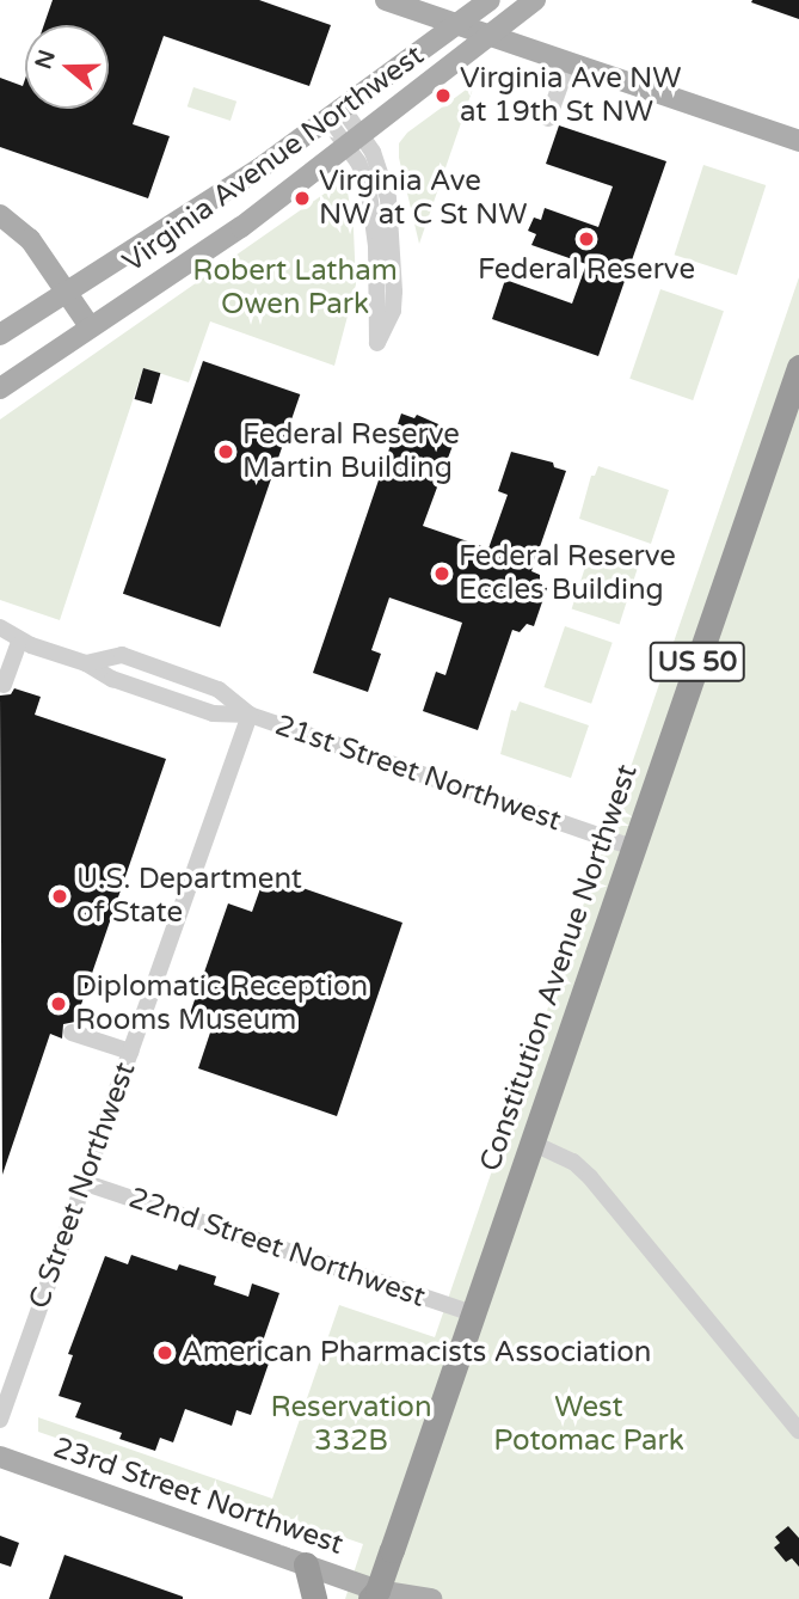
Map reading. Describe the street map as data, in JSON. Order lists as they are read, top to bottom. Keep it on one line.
{"streets":{"highway":["US 50","Constitution Avenue Northwest"],"main road":["Virginia Avenue Northwest","23rd Street Northwest"],"street":["21st Street Northwest","C Street Northwest","22nd Street Northwest"]},"crossings":[["21st Street Northwest","Constitution Avenue Northwest"],["21st Street Northwest","C Street Northwest"],["Constitution Avenue Northwest","22nd Street Northwest"],["Constitution Avenue Northwest","23rd Street Northwest"],["C Street Northwest","22nd Street Northwest"]],"parks":["Robert Latham Owen Park","Reservation 332B","West Potomac Park"],"places":["Virginia Ave NW at 19th St NW","Virginia Ave NW at C St NW","Federal Reserve","Federal Reserve Martin Building","Federal Reserve Eccles Building","U.S. Department of State","Diplomatic Reception Rooms Museum","American Pharmacists Association"],"north":"left"}
